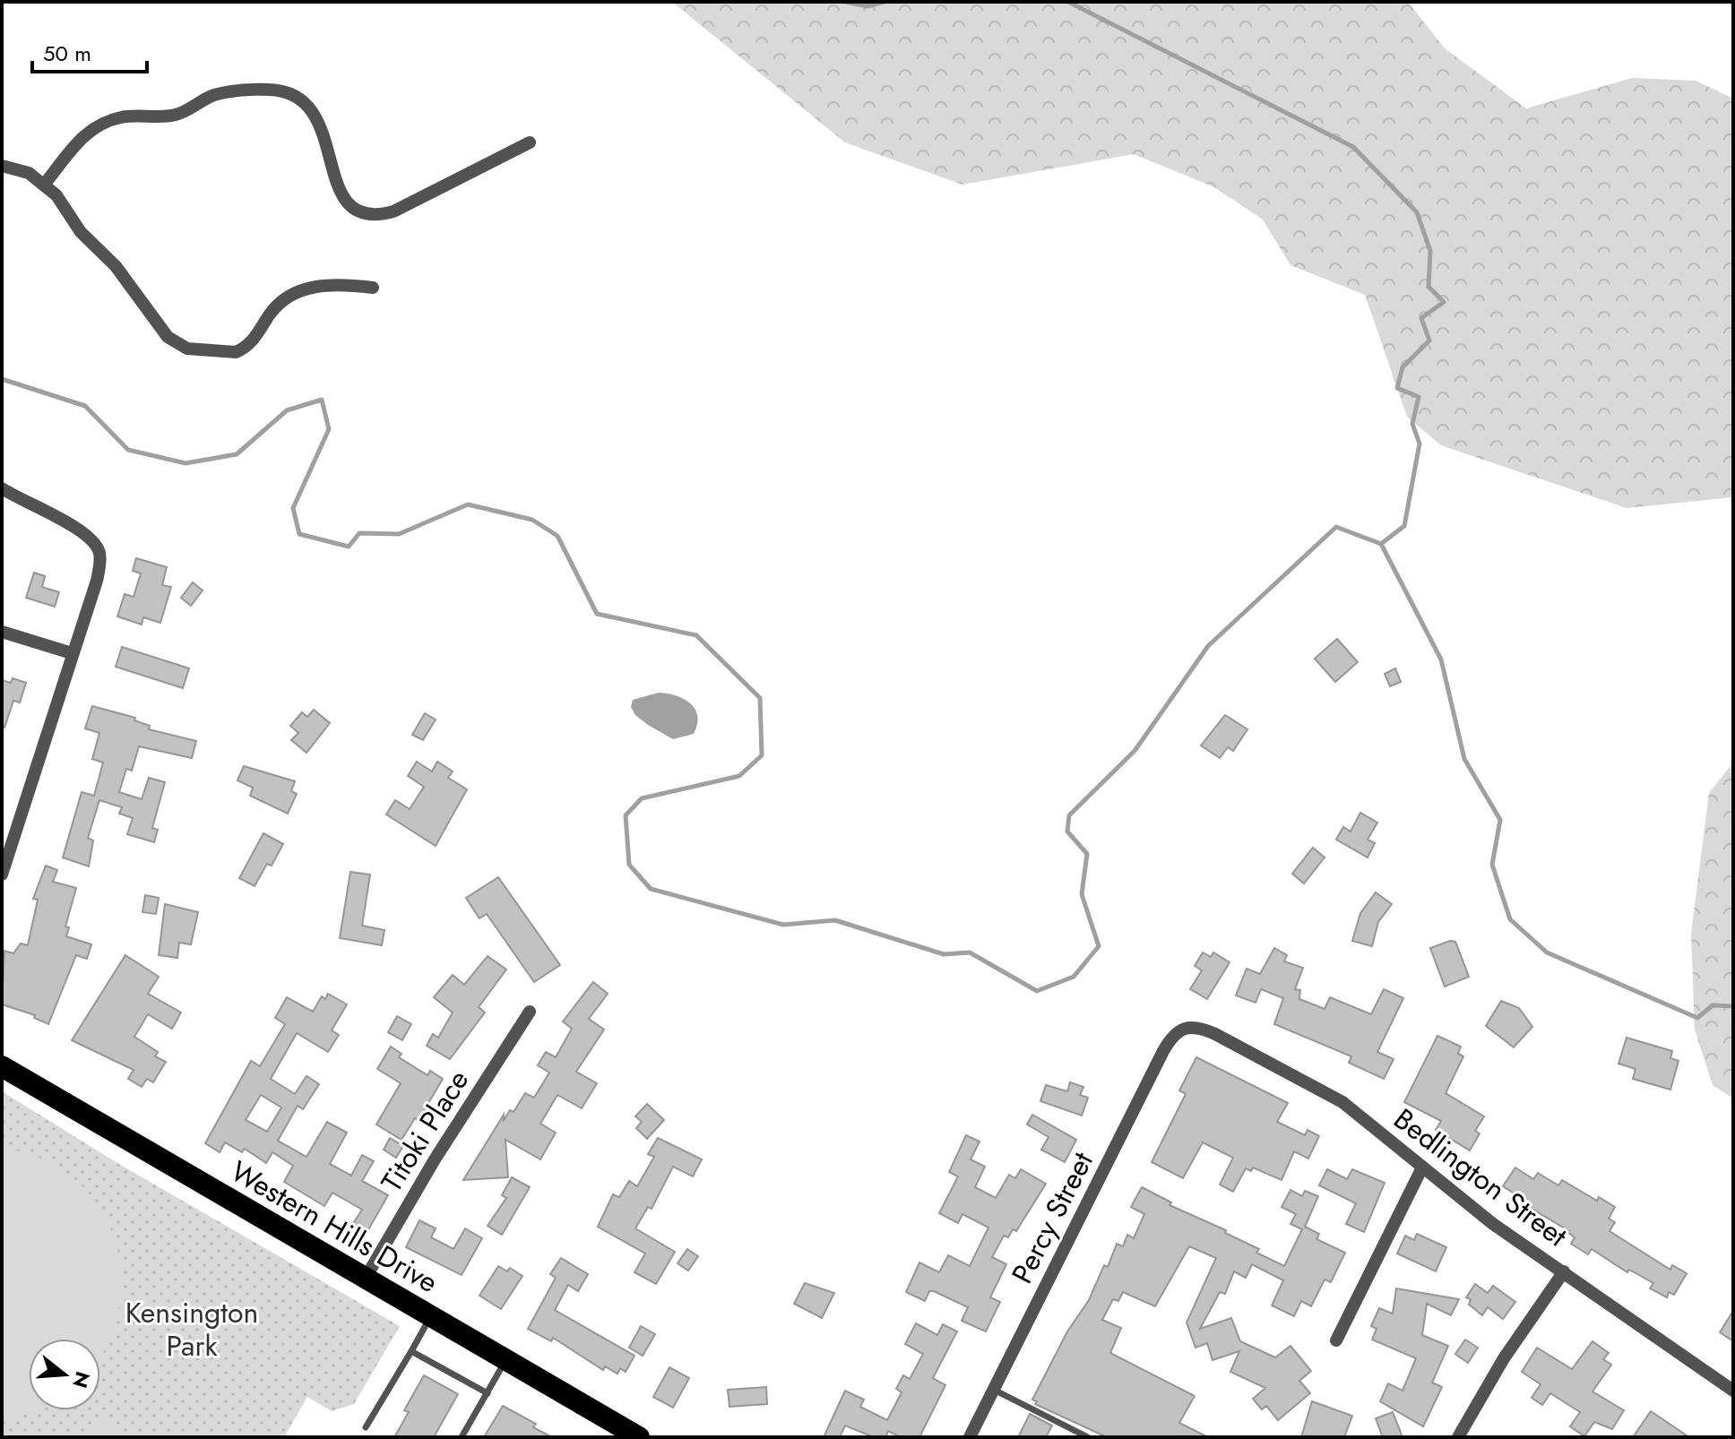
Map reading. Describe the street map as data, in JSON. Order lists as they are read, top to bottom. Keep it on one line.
{"streets":{"highway":["Western Hills Drive"],"street":["Titoki Place","Bedlington Street","Percy Street"]},"crossings":[["Titoki Place","Western Hills Drive"],["Bedlington Street","Percy Street"]],"parks":["Kensington Park"],"scale_bar":"50 m","north":"right"}
